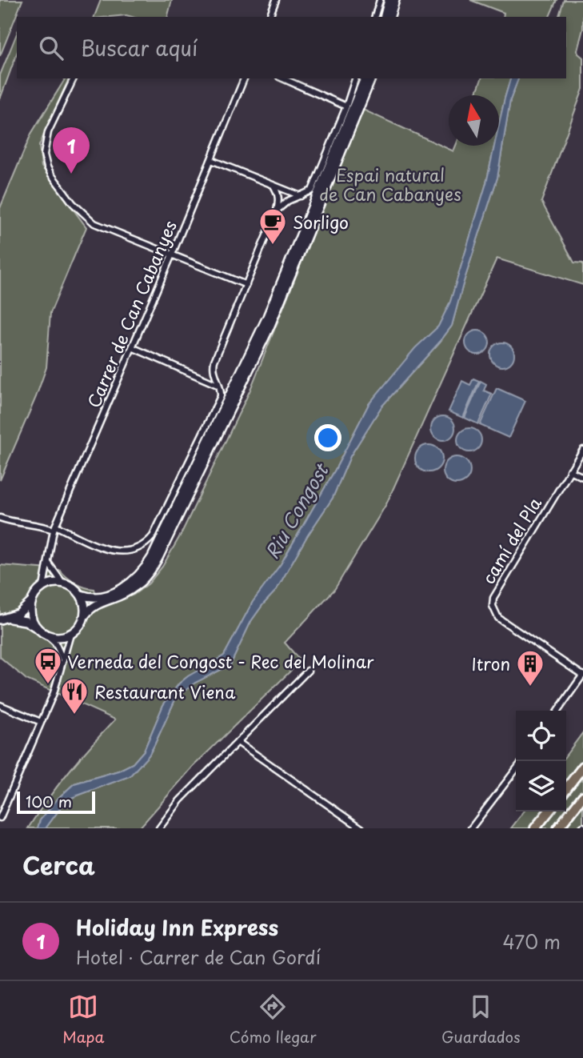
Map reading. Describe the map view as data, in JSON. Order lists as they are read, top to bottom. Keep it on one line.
{"streets":{"street":["Carrer de Can Cabanyes","camí del Pla"]},"water":["Riu Congost"],"parks":["Espai natural de Can Cabanyes"],"places":{"cafe":["Sorligo"],"bus stop":["Verneda del Congost - Rec del Molinar"],"building":["Itron"],"restaurant":["Restaurant Viena"]},"scale_bar":"100 m","north":"top","page":{"search":"Buscar aquí","pins":"1","scale":"100 m","heading":"Cerca","list":[{"mark":"1","name":"Holiday Inn Express","note":"Hotel · Carrer de Can Gordí","value":"470 m"}],"nav":["Mapa","Cómo llegar","Guardados"]}}
